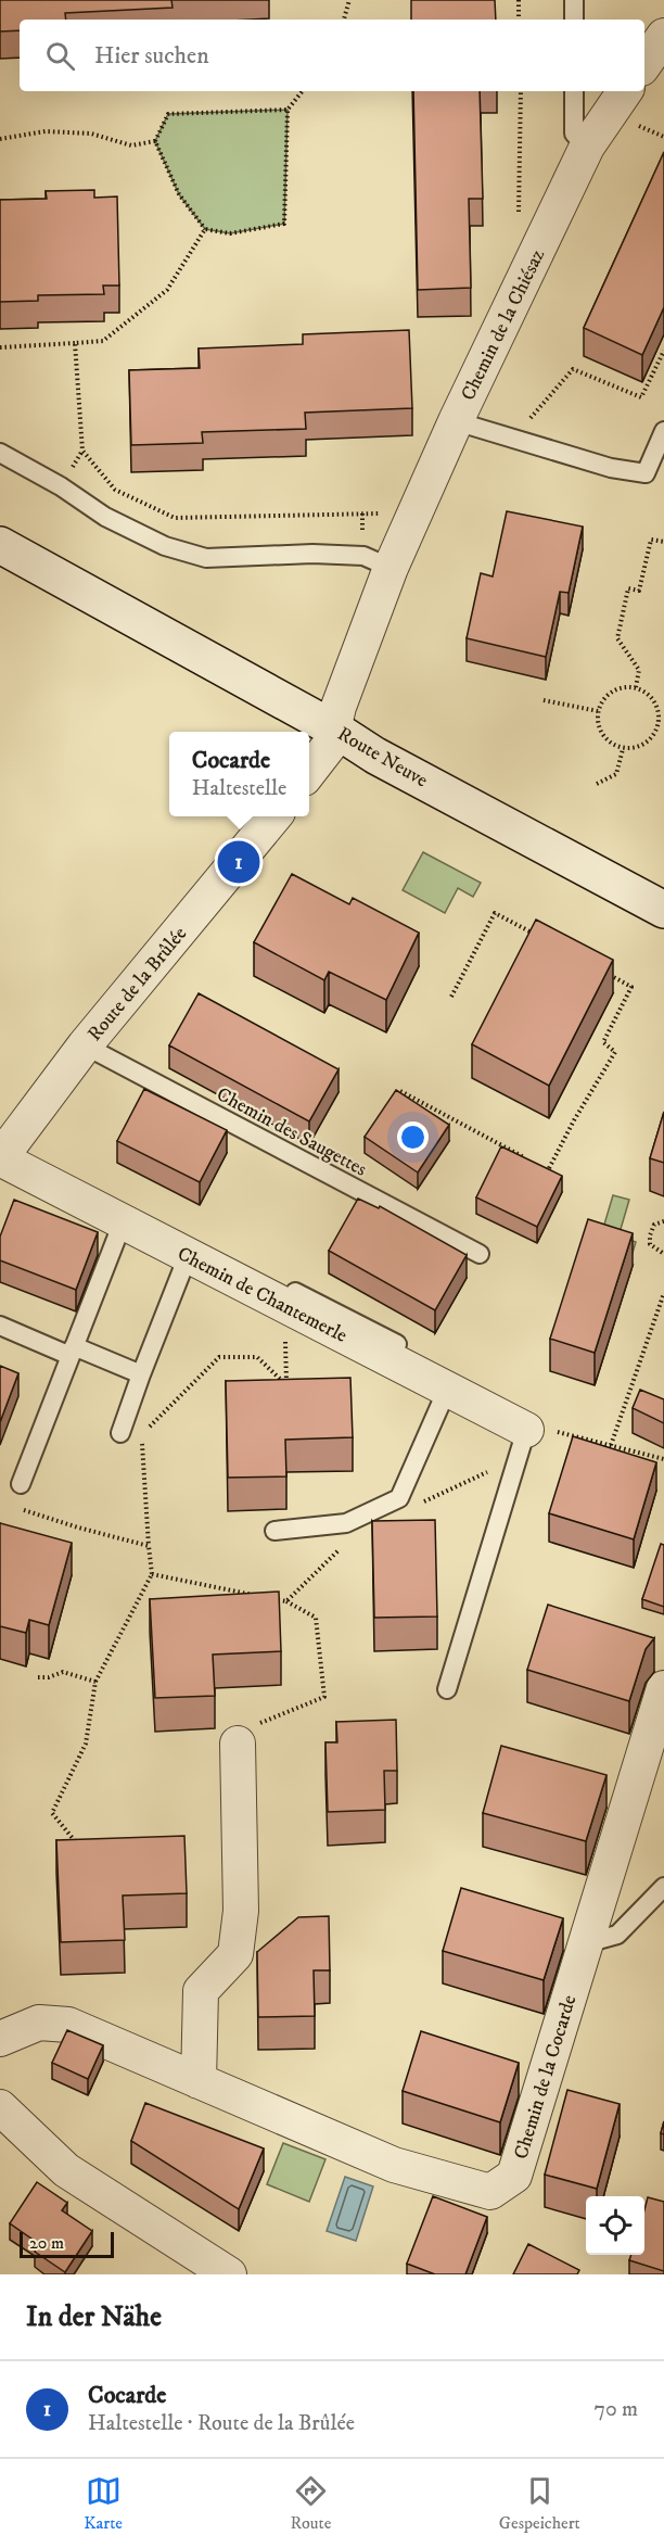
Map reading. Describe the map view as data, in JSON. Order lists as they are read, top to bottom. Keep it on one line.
{"streets":{"street":["Chemin de la Chiésaz","Route Neuve","Route de la Brûlée","Chemin de Chantemerle","Chemin de la Cocarde"],"lane":["Chemin des Saugettes"]},"crossings":[["Chemin de la Chiésaz","Route Neuve"],["Route de la Brûlée","Chemin des Saugettes"],["Route de la Brûlée","Chemin de Chantemerle"]],"scale_bar":"20 m","page":{"search":"Hier suchen","popup":["Cocarde","Haltestelle"],"pins":"1","scale":"20 m","heading":"In der Nähe","list":[{"mark":"1","name":"Cocarde","note":"Haltestelle · Route de la Brûlée","value":"70 m"}],"nav":["Karte","Route","Gespeichert"]}}
